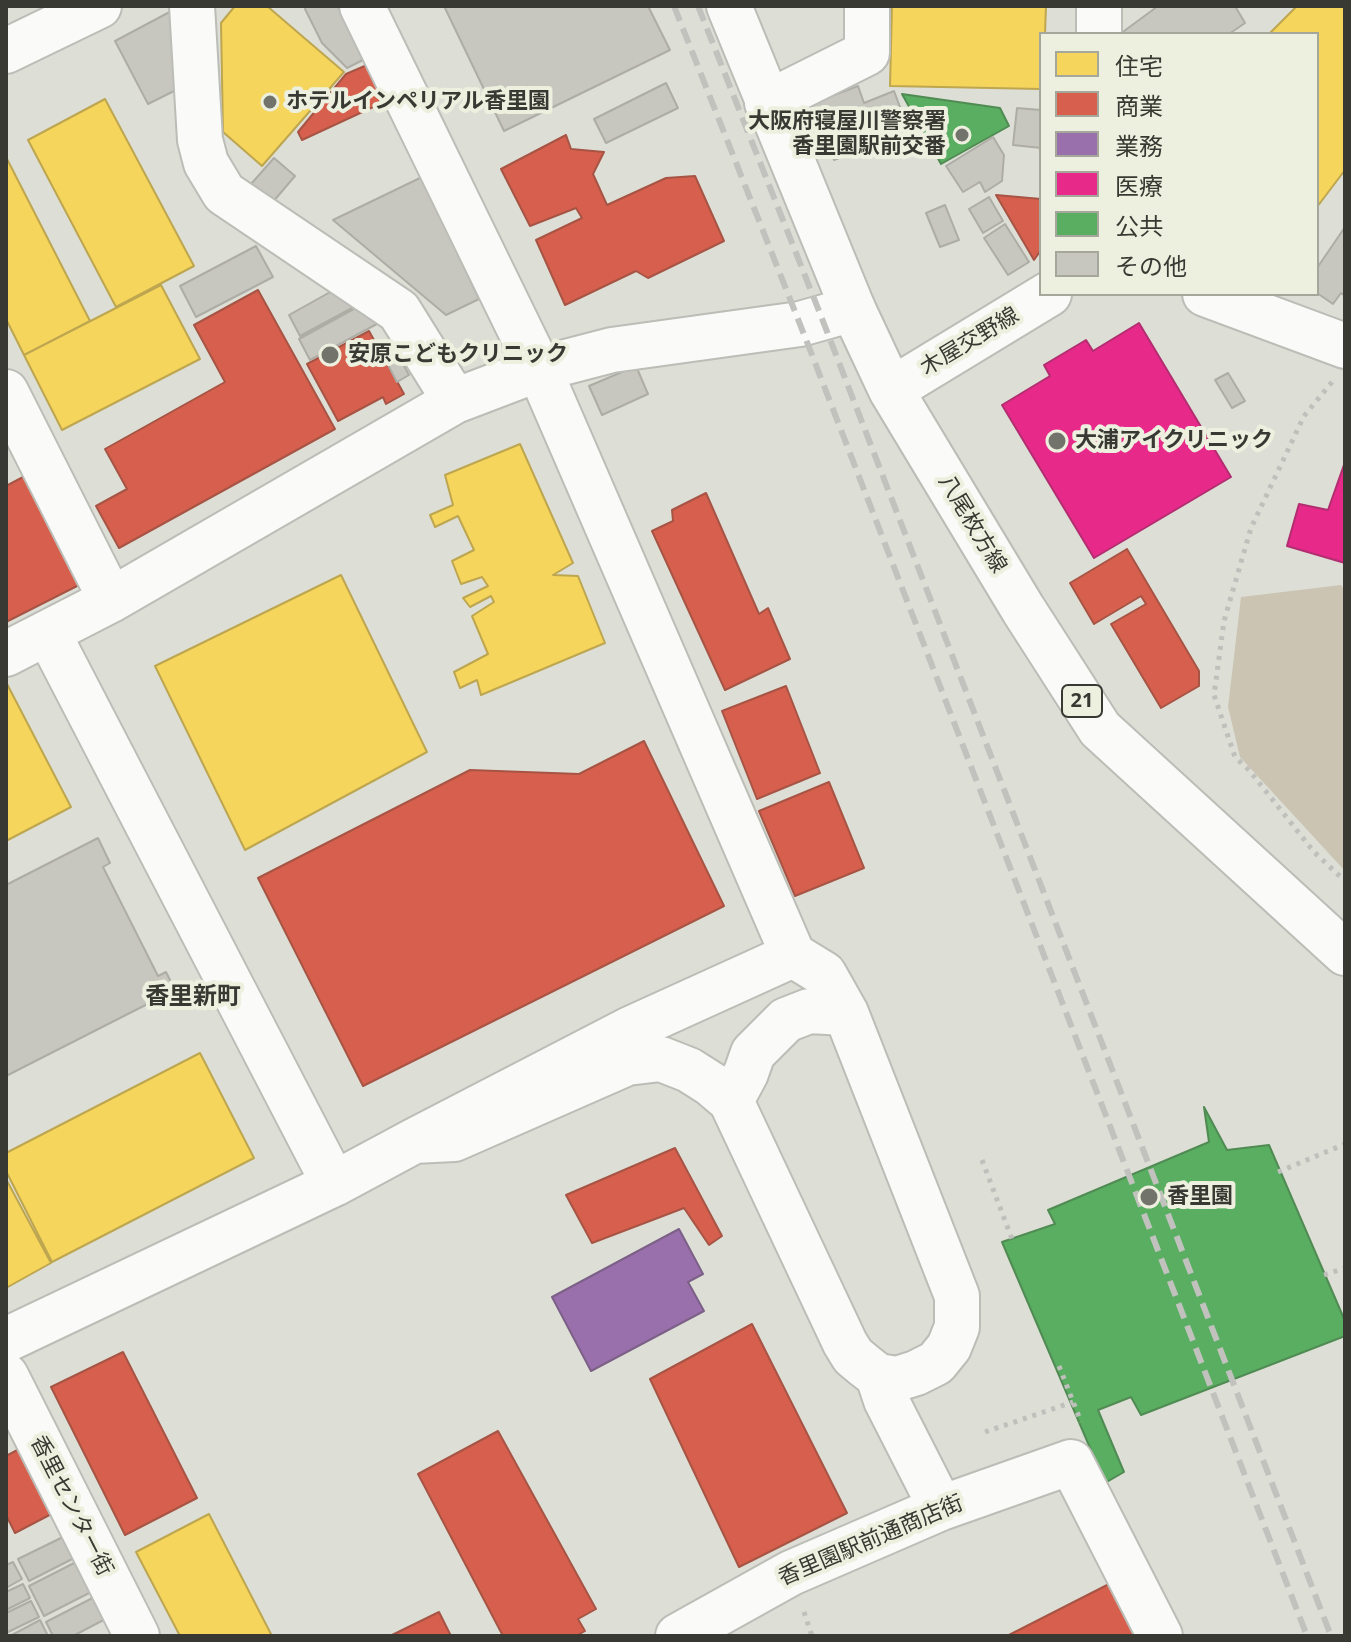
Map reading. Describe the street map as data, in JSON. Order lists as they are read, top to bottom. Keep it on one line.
{"streets":{"street":["木屋交野線","八尾枚方線","21","香里センター街","香里園駅前通商店街"]},"crossings":[["木屋交野線","八尾枚方線"]],"districts":["香里新町"],"places":["ホテルインペリアル香里園","大阪府寝屋川警察署 香里園駅前交番","安原こどもクリニック","大浦アイクリニック","香里園"],"legend":["住宅","商業","業務","医療","公共","その他"]}
